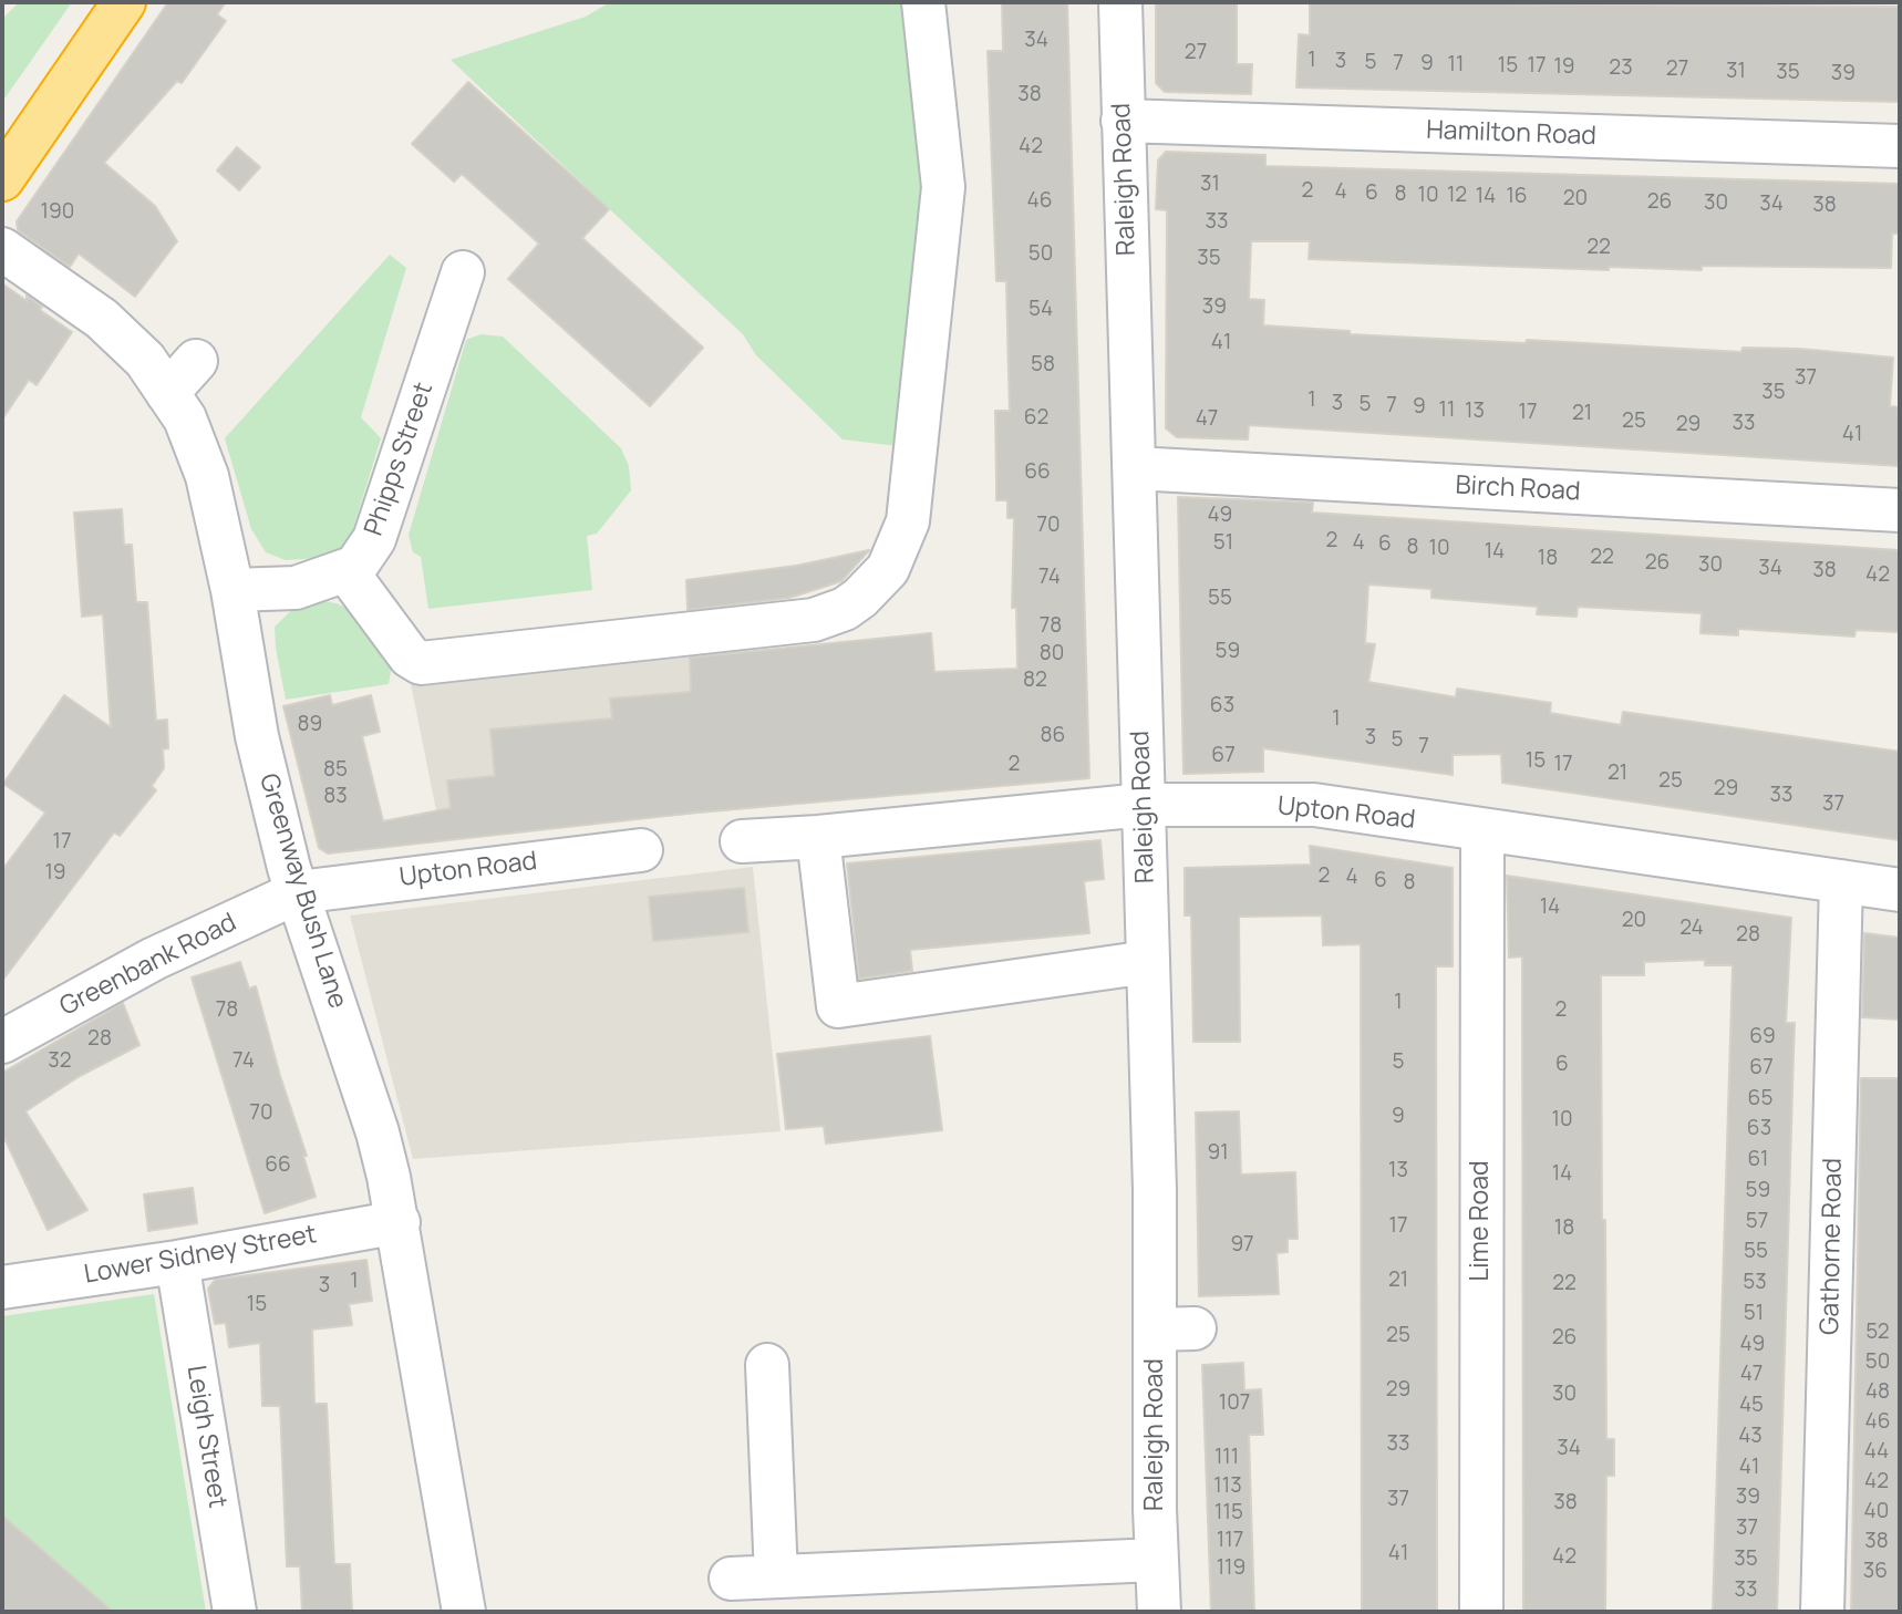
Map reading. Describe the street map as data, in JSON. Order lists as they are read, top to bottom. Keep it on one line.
{"streets":{"street":["Hamilton Road","Raleigh Road","Phipps Street","Birch Road","Upton Road","Greenway Bush Lane","Greenbank Road","Lime Road","Gathorne Road","Lower Sidney Street","Leigh Street"]},"crossings":[["Hamilton Road","Raleigh Road"],["Raleigh Road","Birch Road"],["Raleigh Road","Upton Road"],["Upton Road","Greenway Bush Lane"],["Upton Road","Greenbank Road"],["Upton Road","Lime Road"],["Upton Road","Gathorne Road"],["Greenway Bush Lane","Greenbank Road"],["Greenway Bush Lane","Lower Sidney Street"],["Lower Sidney Street","Leigh Street"]],"house_numbers":["34","27","1","3","5","7","9","11","15","17","19","23","27","31","35","39","38","42","31","2","4","6","8","10","12","14","16","20","46","26","30","34","38","190","33","22","50","35","39","54","41","58","37","35","1","3","5","7","9","11","13","17","21","62","47","25","33","29","41","66","49","70","2","51","4","6","8","10","14","22","18","26","30","34","38","42","74","55","78","59","80","82","63","1","89","86","3","5","7","67","15","2","17","85","21","25","29","33","83","37","17","19","2","4","6","8","14","20","24","28","1","78","2","69","28","32","74","5","6","67","65","70","9","10","63","91","61","66","13","14","59","57","17","18","97","55","21","1","53","22","3","15","51","52","25","26","49","50","47","29","48","30","107","45","46","43","33","34","44","111","41","42","113","39","37","38","40","115","37","117","38","41","42","35","119","36","33"]}
